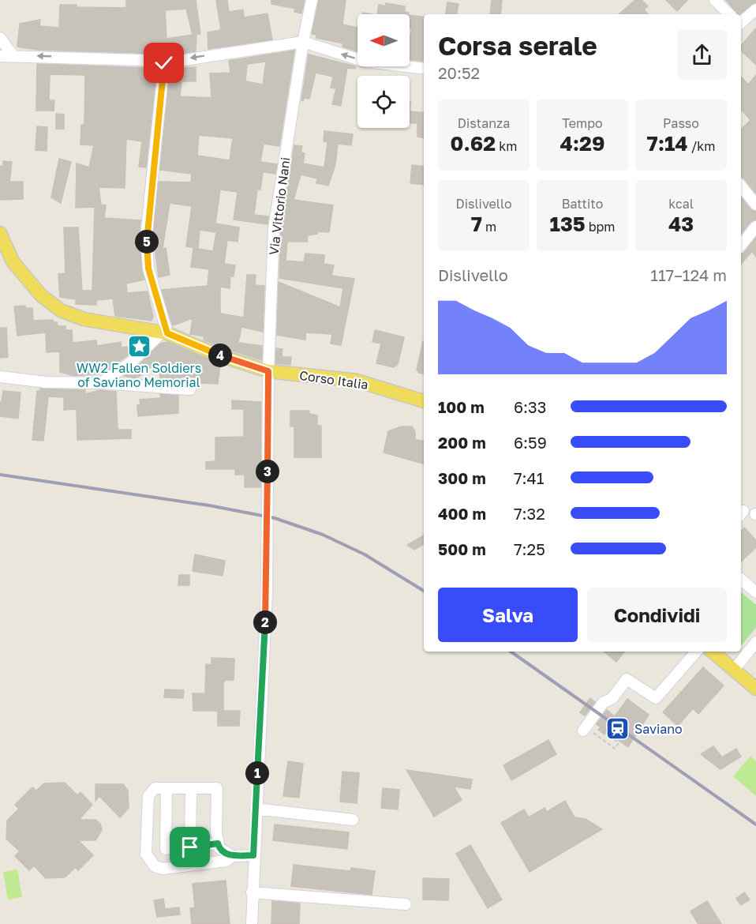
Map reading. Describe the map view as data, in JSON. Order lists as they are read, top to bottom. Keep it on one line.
{"streets":{"main road":["Corso Italia"],"street":["Via Vittorio Nani"]},"crossings":[["Via Vittorio Nani","Corso Italia"]],"places":{"place":["WW2 Fallen Soldiers of Saviano Memorial"],"station":["Saviano"]},"north":"left","page":{"heading":["Corsa serale","20:52"],"stats":[["Distanza","0.62 km"],["Tempo","4:29"],["Passo","7:14 /km"],["Dislivello","7 m"],["Battito","135 bpm"],["kcal","43"]],"pins":["5","4","3","2","1"],"chart":["Dislivello","117–124 m"],"list":[{"name":"100 m","note":"6:33"},{"name":"200 m","note":"6:59"},{"name":"300 m","note":"7:41"},{"name":"400 m","note":"7:32"},{"name":"500 m","note":"7:25"}],"buttons":["Salva","Condividi"]}}
